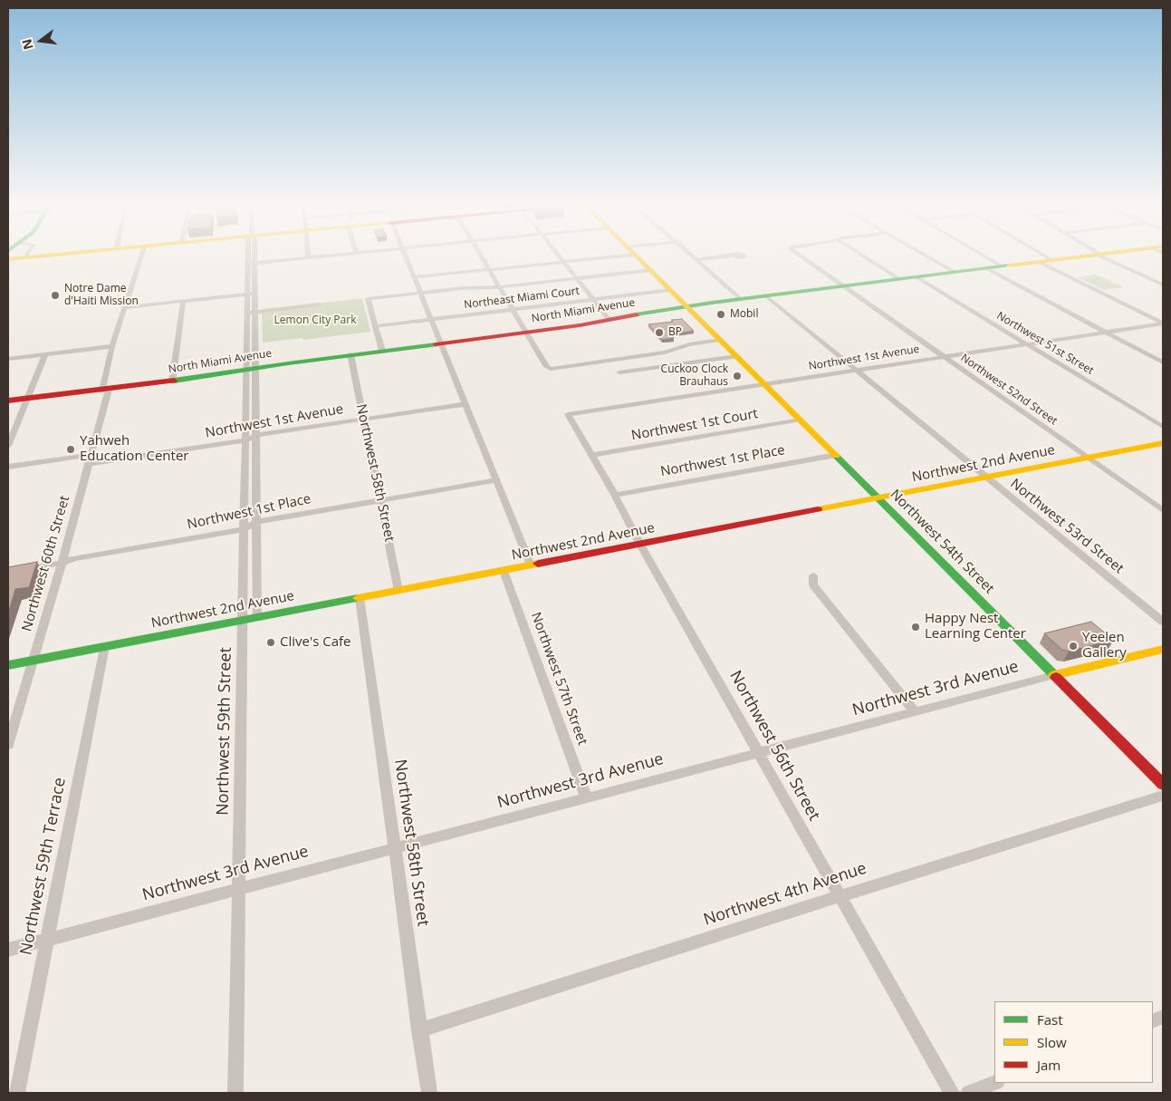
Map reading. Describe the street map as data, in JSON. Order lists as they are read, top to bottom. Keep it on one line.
{"streets":{"main road":["North Miami Avenue","Northwest 2nd Avenue","Northwest 54th Street","Northwest 3rd Avenue"],"street":["Northeast Miami Court","Northwest 51st Street","Northwest 1st Avenue","Northwest 52nd Street","Northwest 1st Court","Northwest 1st Place","Northwest 58th Street","Northwest 53rd Street","Northwest 60th Street","Northwest 57th Street","Northwest 59th Street","Northwest 56th Street","Northwest 59th Terrace","Northwest 4th Avenue"]},"crossings":[["Northeast Miami Court","Northwest 54th Street"],["North Miami Avenue","Northwest 51st Street"],["North Miami Avenue","Northwest 52nd Street"],["North Miami Avenue","Northwest 58th Street"],["North Miami Avenue","Northwest 53rd Street"],["North Miami Avenue","Northwest 54th Street"],["North Miami Avenue","Northwest 60th Street"],["North Miami Avenue","Northwest 59th Street"],["Northwest 51st Street","Northwest 1st Avenue"],["Northwest 1st Avenue","Northwest 52nd Street"],["Northwest 1st Avenue","Northwest 58th Street"],["Northwest 1st Avenue","Northwest 53rd Street"],["Northwest 1st Avenue","Northwest 54th Street"],["Northwest 1st Avenue","Northwest 60th Street"],["Northwest 1st Avenue","Northwest 59th Street"],["Northwest 1st Avenue","Northwest 56th Street"],["Northwest 52nd Street","Northwest 2nd Avenue"],["Northwest 1st Court","Northwest 54th Street"],["Northwest 1st Court","Northwest 56th Street"],["Northwest 1st Place","Northwest 58th Street"],["Northwest 1st Place","Northwest 54th Street"],["Northwest 1st Place","Northwest 60th Street"],["Northwest 1st Place","Northwest 59th Street"],["Northwest 1st Place","Northwest 56th Street"],["Northwest 2nd Avenue","Northwest 58th Street"],["Northwest 2nd Avenue","Northwest 53rd Street"],["Northwest 2nd Avenue","Northwest 54th Street"],["Northwest 2nd Avenue","Northwest 60th Street"],["Northwest 2nd Avenue","Northwest 57th Street"],["Northwest 2nd Avenue","Northwest 59th Street"],["Northwest 2nd Avenue","Northwest 56th Street"],["Northwest 2nd Avenue","Northwest 59th Terrace"],["Northwest 58th Street","Northwest 3rd Avenue"],["Northwest 58th Street","Northwest 4th Avenue"],["Northwest 54th Street","Northwest 3rd Avenue"],["Northwest 57th Street","Northwest 3rd Avenue"],["Northwest 3rd Avenue","Northwest 59th Street"],["Northwest 3rd Avenue","Northwest 56th Street"],["Northwest 3rd Avenue","Northwest 59th Terrace"],["Northwest 56th Street","Northwest 4th Avenue"]],"parks":["Lemon City Park"],"places":["Notre Dame d'Haiti Mission","Mobil","BP","Cuckoo Clock Brauhaus","Yahweh Education Center","Happy Nest Learning Center","Clive's Cafe","Yeelen Gallery"],"legend":["Fast","Slow","Jam"],"north":"left"}
